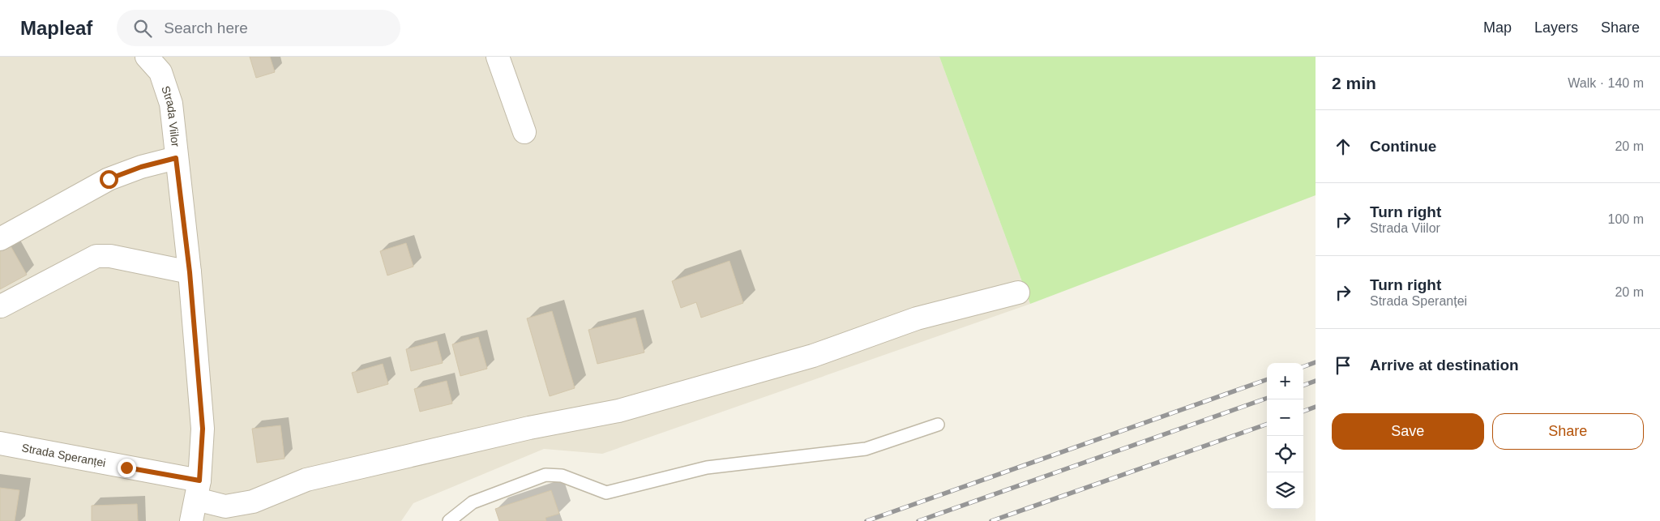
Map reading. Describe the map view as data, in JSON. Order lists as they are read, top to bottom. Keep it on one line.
{"streets":{"street":["Strada Viilor","Strada Speranței"]},"crossings":[["Strada Viilor","Strada Speranței"]],"page":{"header":"Mapleaf","search":"Search here","nav":["Map","Layers","Share"],"heading":["2 min","Walk · 140 m"],"list":[["Continue","20 m"],["Turn right","Strada Viilor","100 m"],["Turn right","Strada Speranței","20 m"],"Arrive at destination"],"map_buttons":["+","−"],"buttons":["Save","Share"]}}
